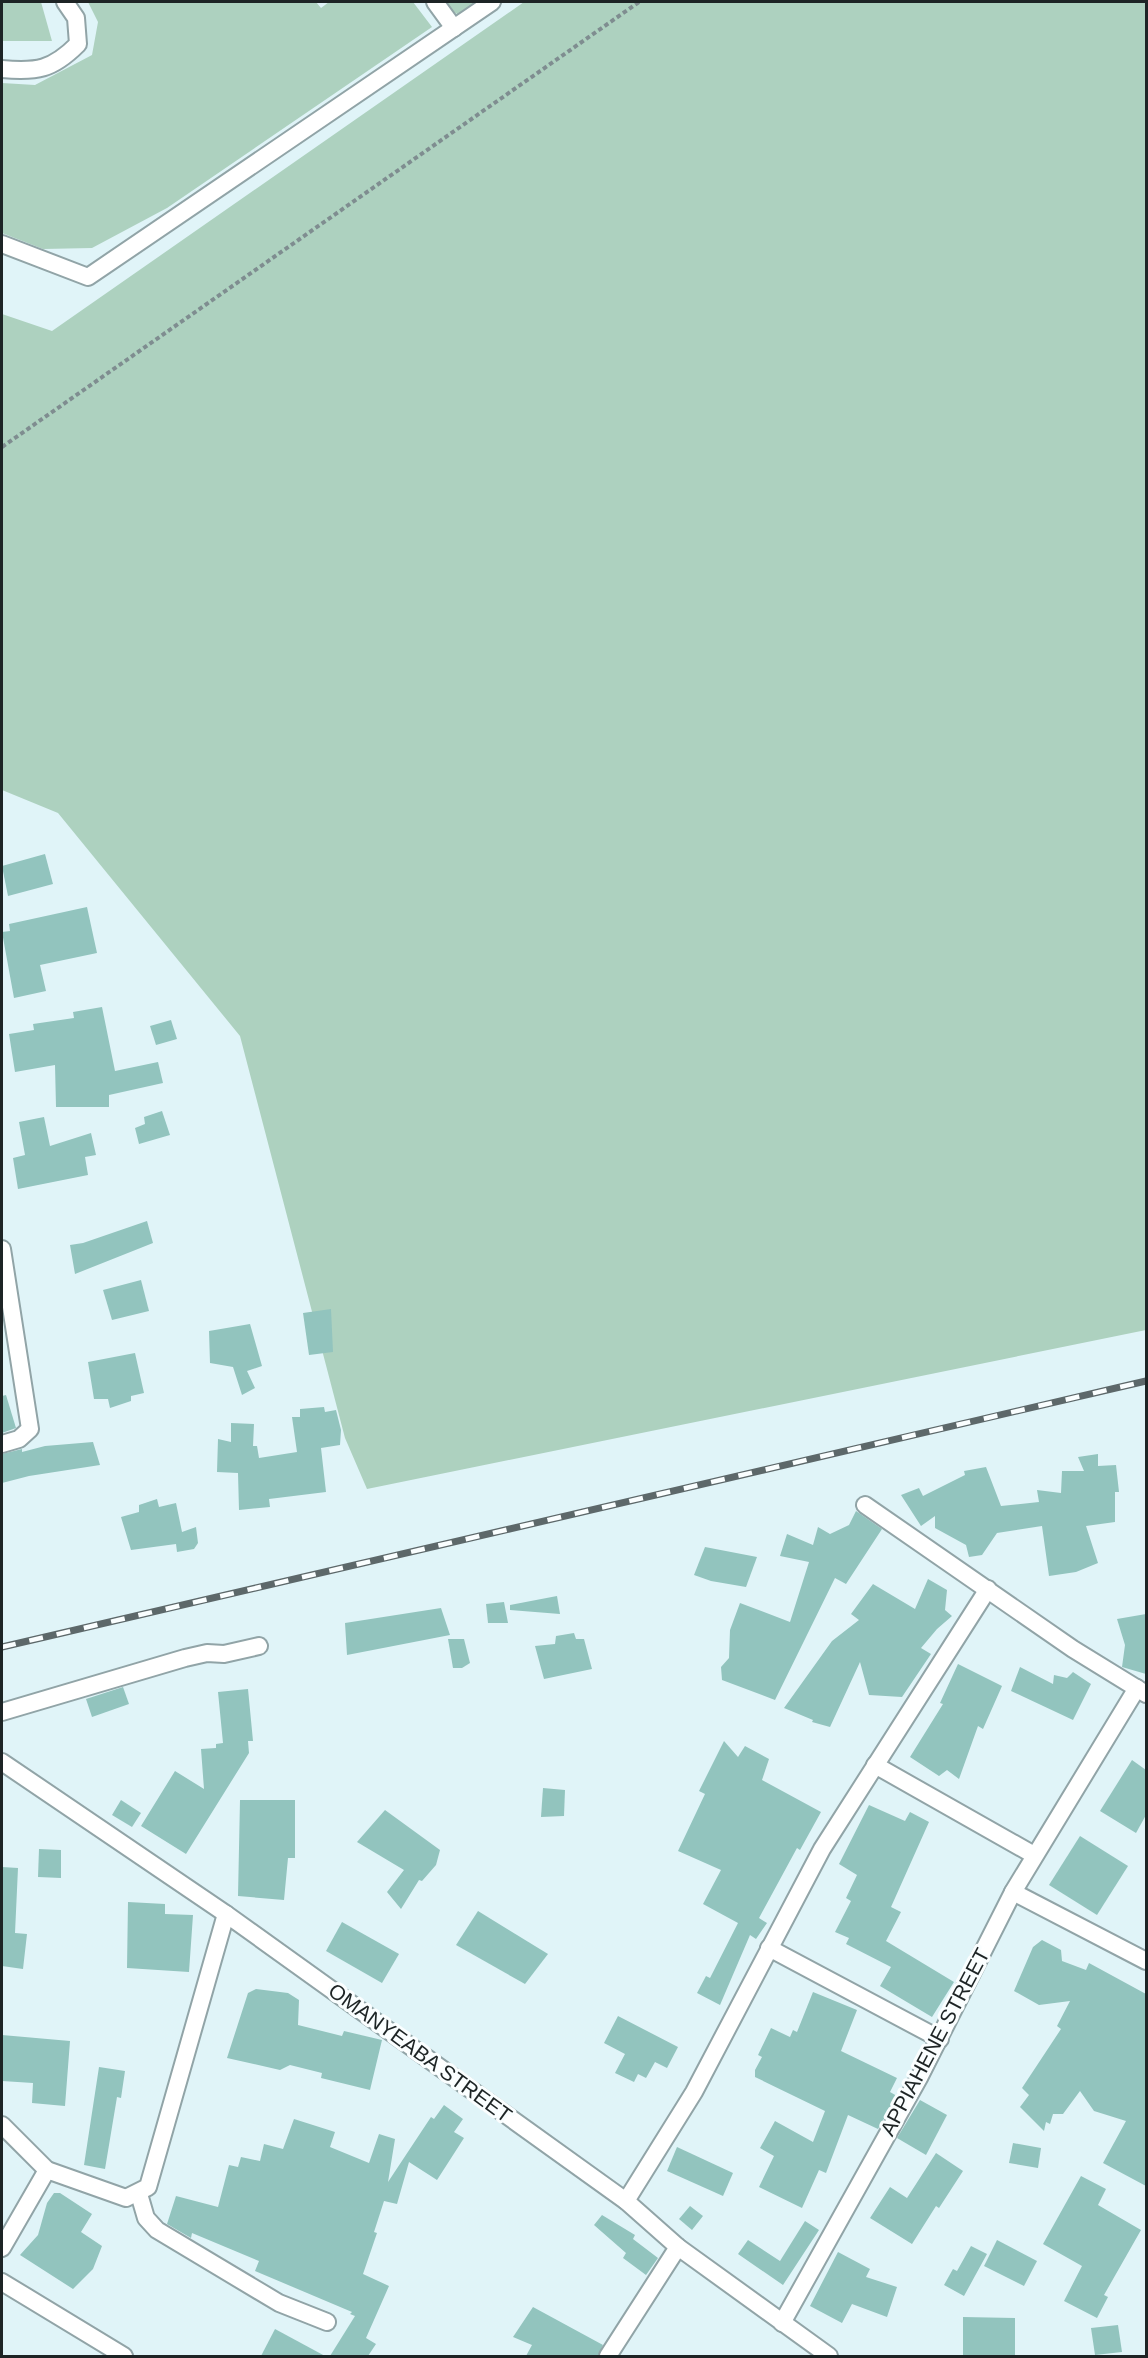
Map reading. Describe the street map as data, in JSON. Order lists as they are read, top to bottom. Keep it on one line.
{"streets":{"street":["APPIAHENE STREET","OMANYEABA STREET"]},"crossings":[["APPIAHENE STREET","OMANYEABA STREET"]]}
